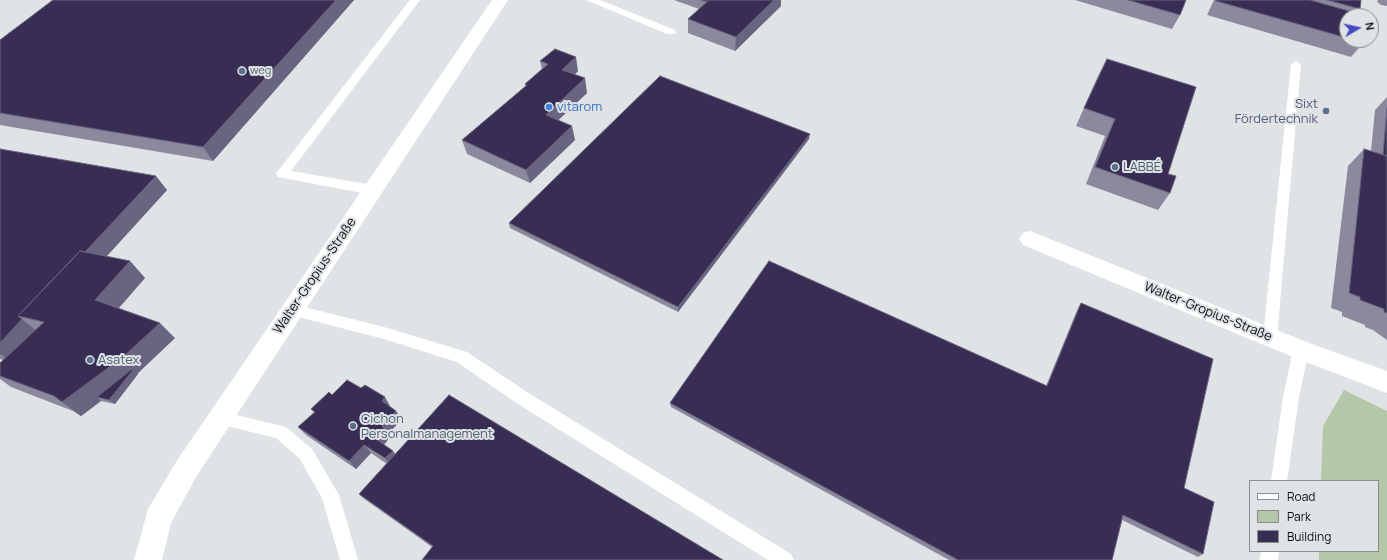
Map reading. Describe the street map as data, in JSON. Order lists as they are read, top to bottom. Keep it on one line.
{"streets":{"street":["Walter-Gropius-Straße"]},"places":["weg","vitarom","Sixt Fördertechnik","LABBÉ","Asatex","Cichon Personalmanagement"],"legend":["Road","Park","Building"],"north":"right"}
